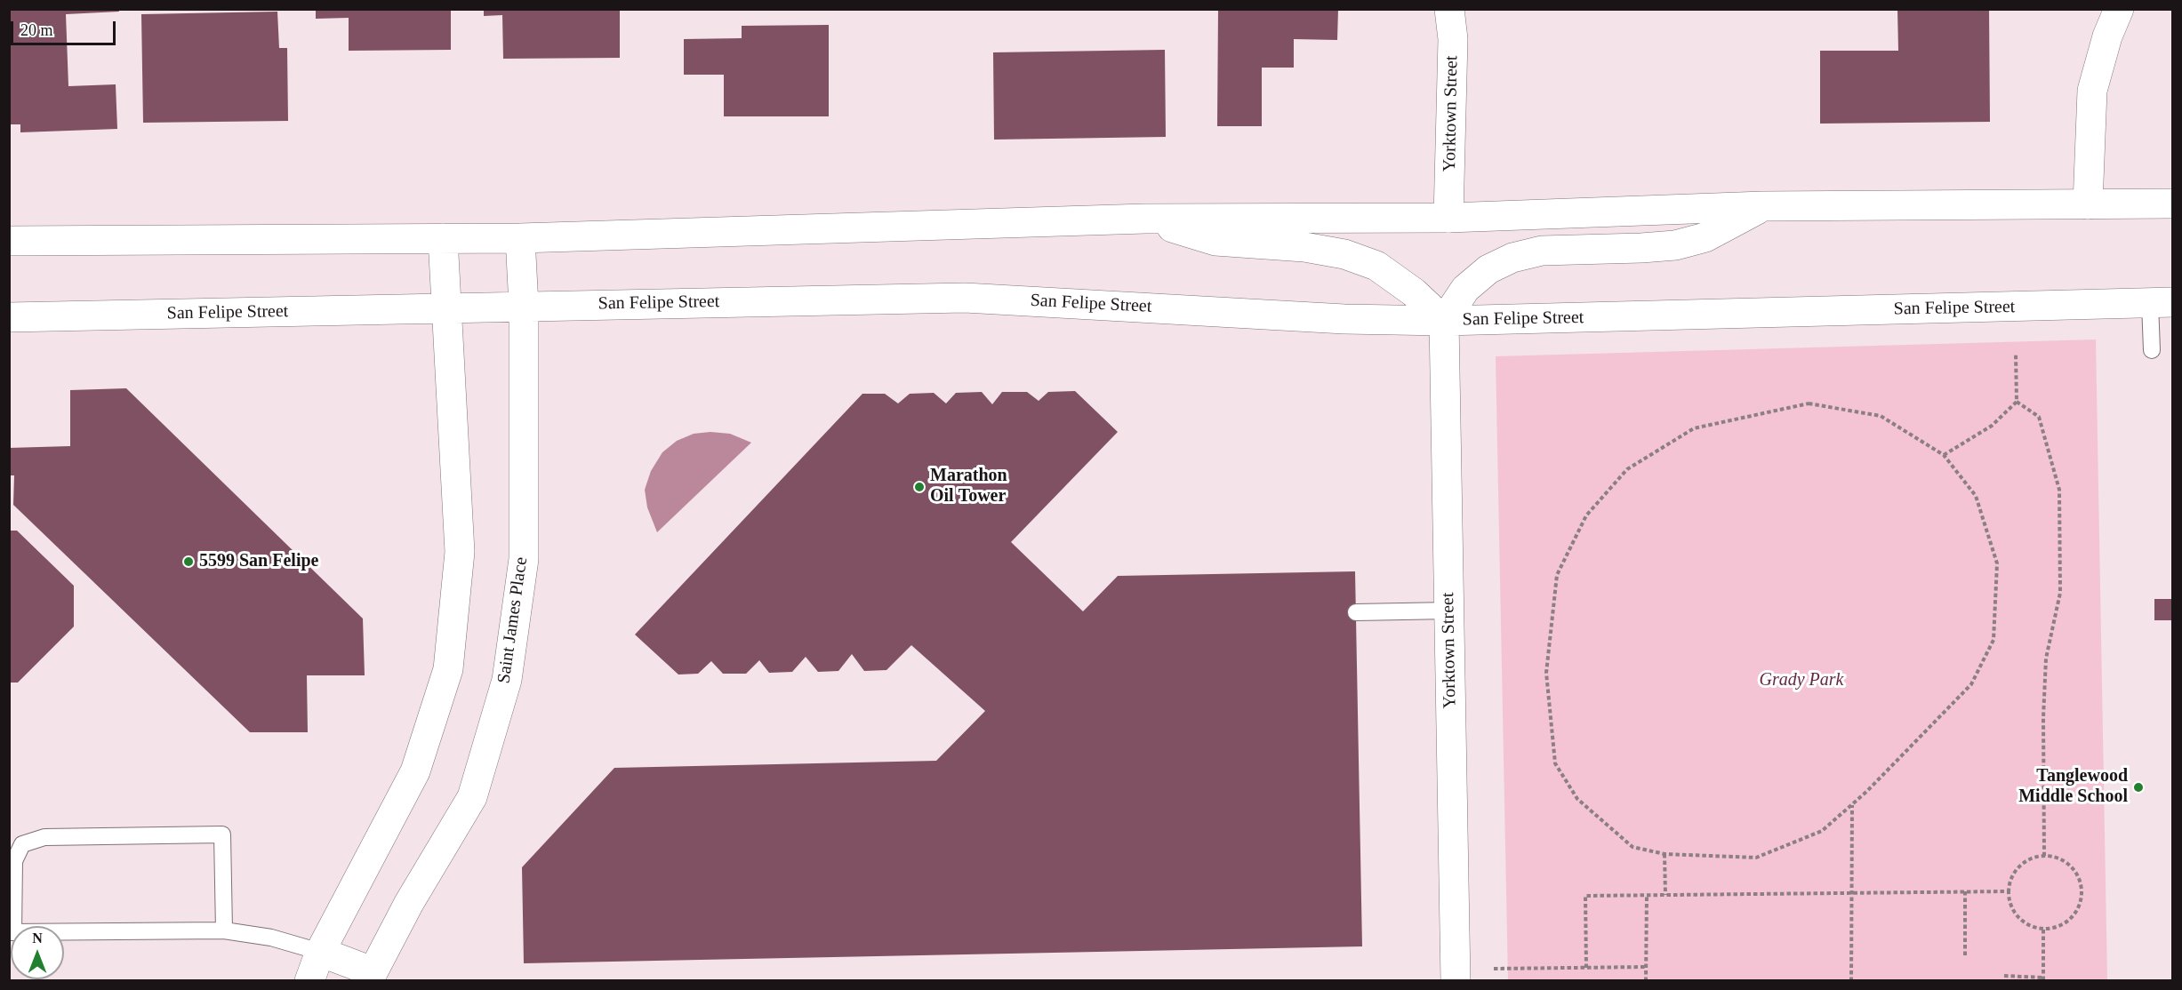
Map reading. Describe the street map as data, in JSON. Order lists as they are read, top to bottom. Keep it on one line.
{"streets":{"main road":["Yorktown Street","San Felipe Street","Saint James Place"]},"crossings":[["Yorktown Street","San Felipe Street"],["San Felipe Street","Saint James Place"]],"parks":["Grady Park"],"places":["Marathon Oil Tower","5599 San Felipe","Tanglewood Middle School"],"scale_bar":"20 m","north":"top"}
